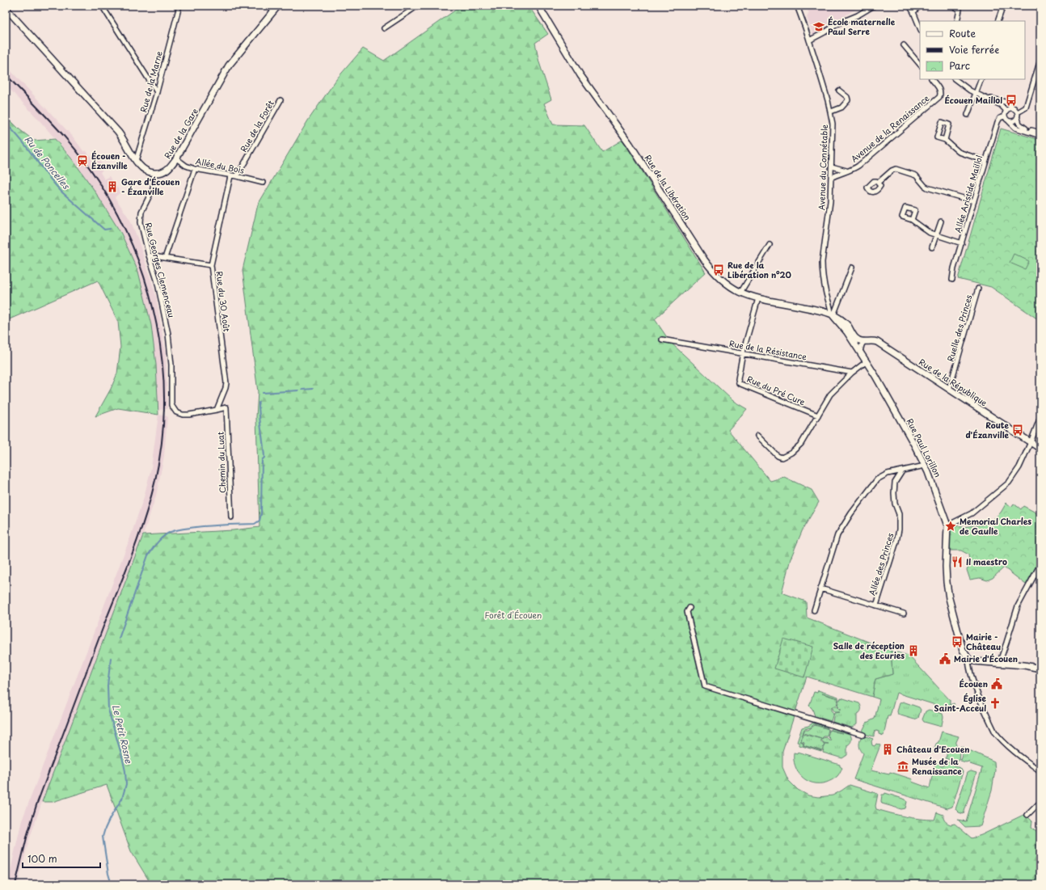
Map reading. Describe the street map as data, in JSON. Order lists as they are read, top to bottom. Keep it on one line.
{"streets":{"main road":["Rue de la Gare","Rue de la Libération","Rue de la République","Rue Paul Lorillon"],"street":["Rue de la Marne","Rue de la Forêt","Avenue de la Renaissance","Allée du Bois","Avenue du Connétable","Allée Aristide Maillol","Rue Georges Clemenceau","Rue du 30 Août","Ruelle des Princes","Rue de la Résistance","Rue du Pré Cure","Chemin du Luat","Allée des Princes"]},"crossings":[["Rue de la Forêt","Allée du Bois"],["Avenue de la Renaissance","Avenue du Connétable"],["Rue de la Gare","Allée du Bois"],["Rue de la Gare","Rue Georges Clemenceau"],["Allée du Bois","Rue du 30 Août"],["Avenue du Connétable","Rue de la Libération"],["Avenue du Connétable","Rue Paul Lorillon"],["Rue de la Libération","Rue Paul Lorillon"],["Rue Georges Clemenceau","Rue du 30 Août"],["Rue Georges Clemenceau","Chemin du Luat"],["Rue du 30 Août","Chemin du Luat"],["Ruelle des Princes","Rue de la République"],["Rue de la Résistance","Rue du Pré Cure"]],"water":["Ru de Poncelles","Le Petit Rosne"],"parks":["Forêt d'Écouen"],"places":{"school or university":["École maternelle Paul Serre"],"bus stop":["Écouen Maillol","Rue de la Libération n°20","Route d'Ézanville","Mairie - Château"],"station":["Écouen - Ézanville"],"building":["Gare d'Écouen - Ézanville","Salle de réception des Ecuries","Château d'Ecouen"],"place":["Memorial Charles de Gaulle"],"restaurant":["Il maestro"],"public building":["Mairie d'Écouen","Écouen"],"church":["Église Saint-Acceul"],"museum":["Musée de la Renaissance"]},"legend":["Route","Voie ferrée","Parc"],"scale_bar":"100 m"}
